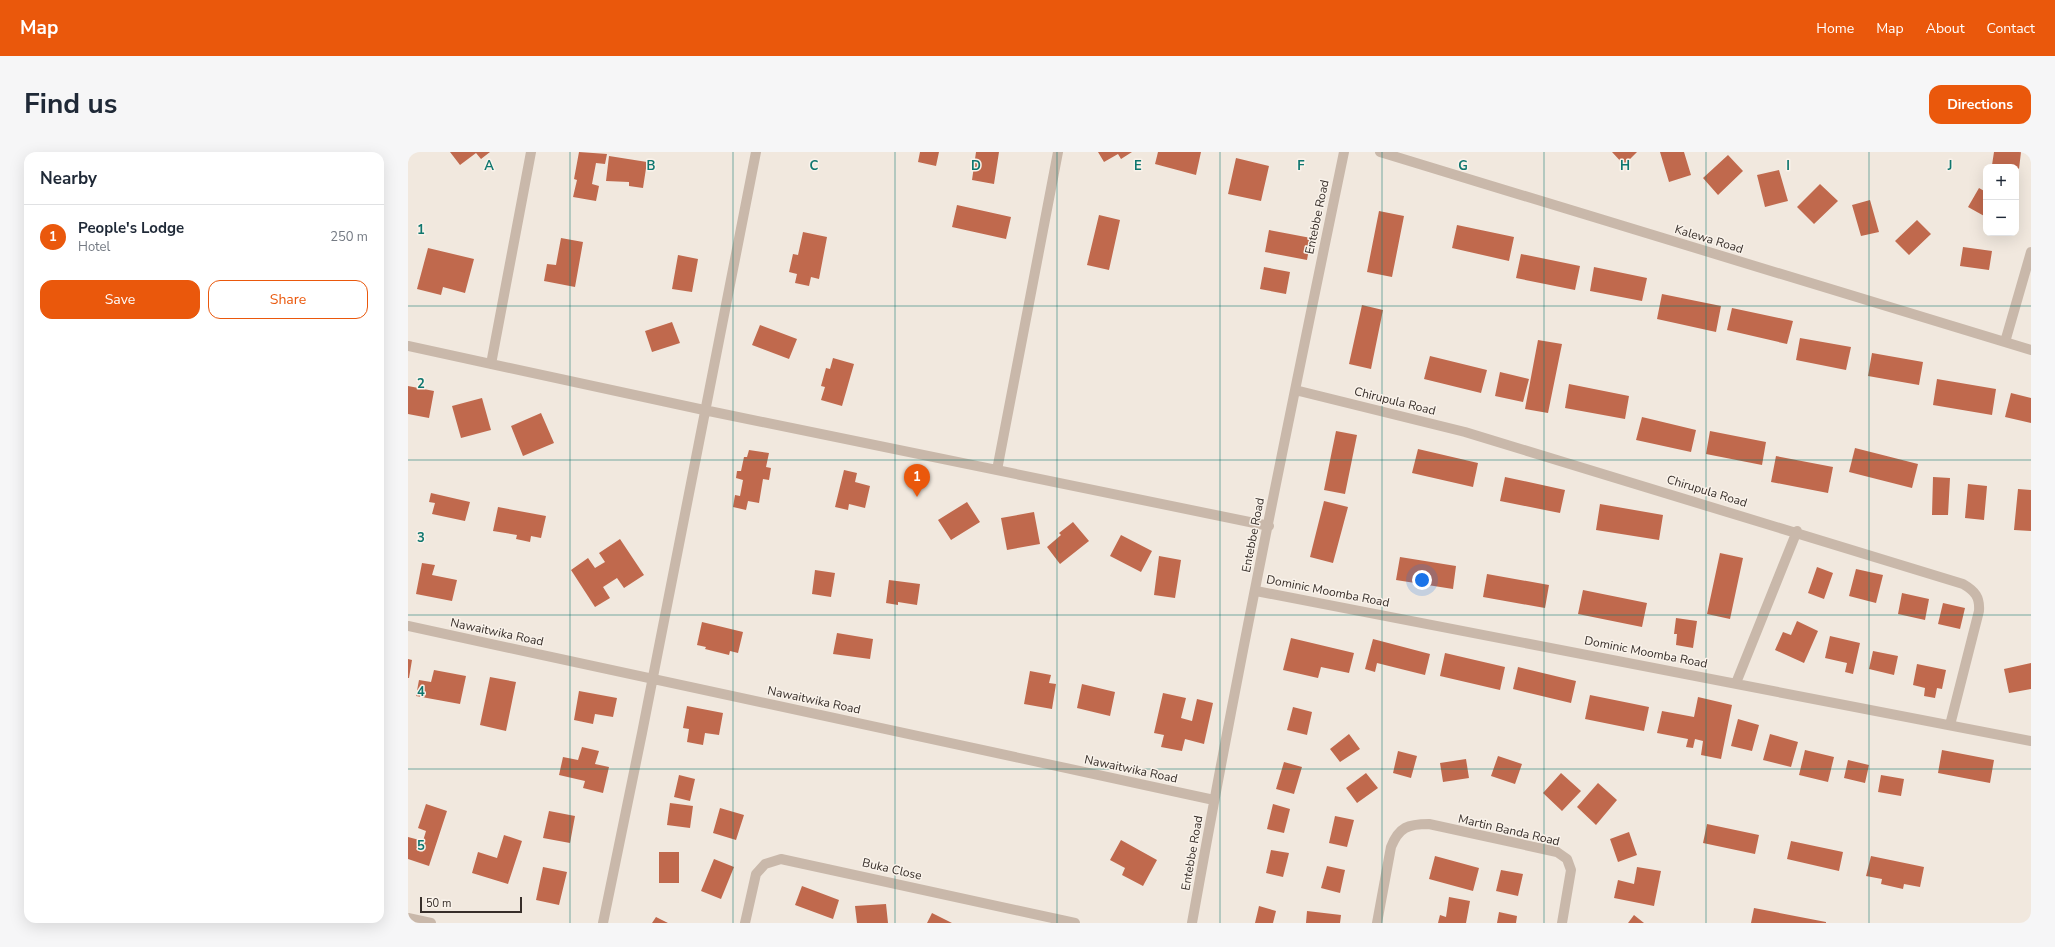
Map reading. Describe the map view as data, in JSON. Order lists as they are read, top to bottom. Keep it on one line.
{"streets":{"street":["Entebbe Road","Kalewa Road","Chirupula Road","Dominic Moomba Road","Nawaitwika Road","Martin Banda Road","Buka Close"]},"crossings":[["Entebbe Road","Chirupula Road"],["Entebbe Road","Dominic Moomba Road"],["Entebbe Road","Nawaitwika Road"],["Chirupula Road","Dominic Moomba Road"]],"scale_bar":"50 m","page":{"header":"Map","nav":["Home","Map","About","Contact"],"title":"Find us","buttons":["Directions",["Save","Share"]],"heading":"Nearby","map_buttons":["+","−"],"list":[{"mark":"1","name":"People's Lodge","note":"Hotel","value":"250 m"}],"pins":"1","scale":"50 m"},"grid":{"columns":["A","B","C","D","E","F","G","H","I","J"],"rows":["1","2","3","4","5"]}}
